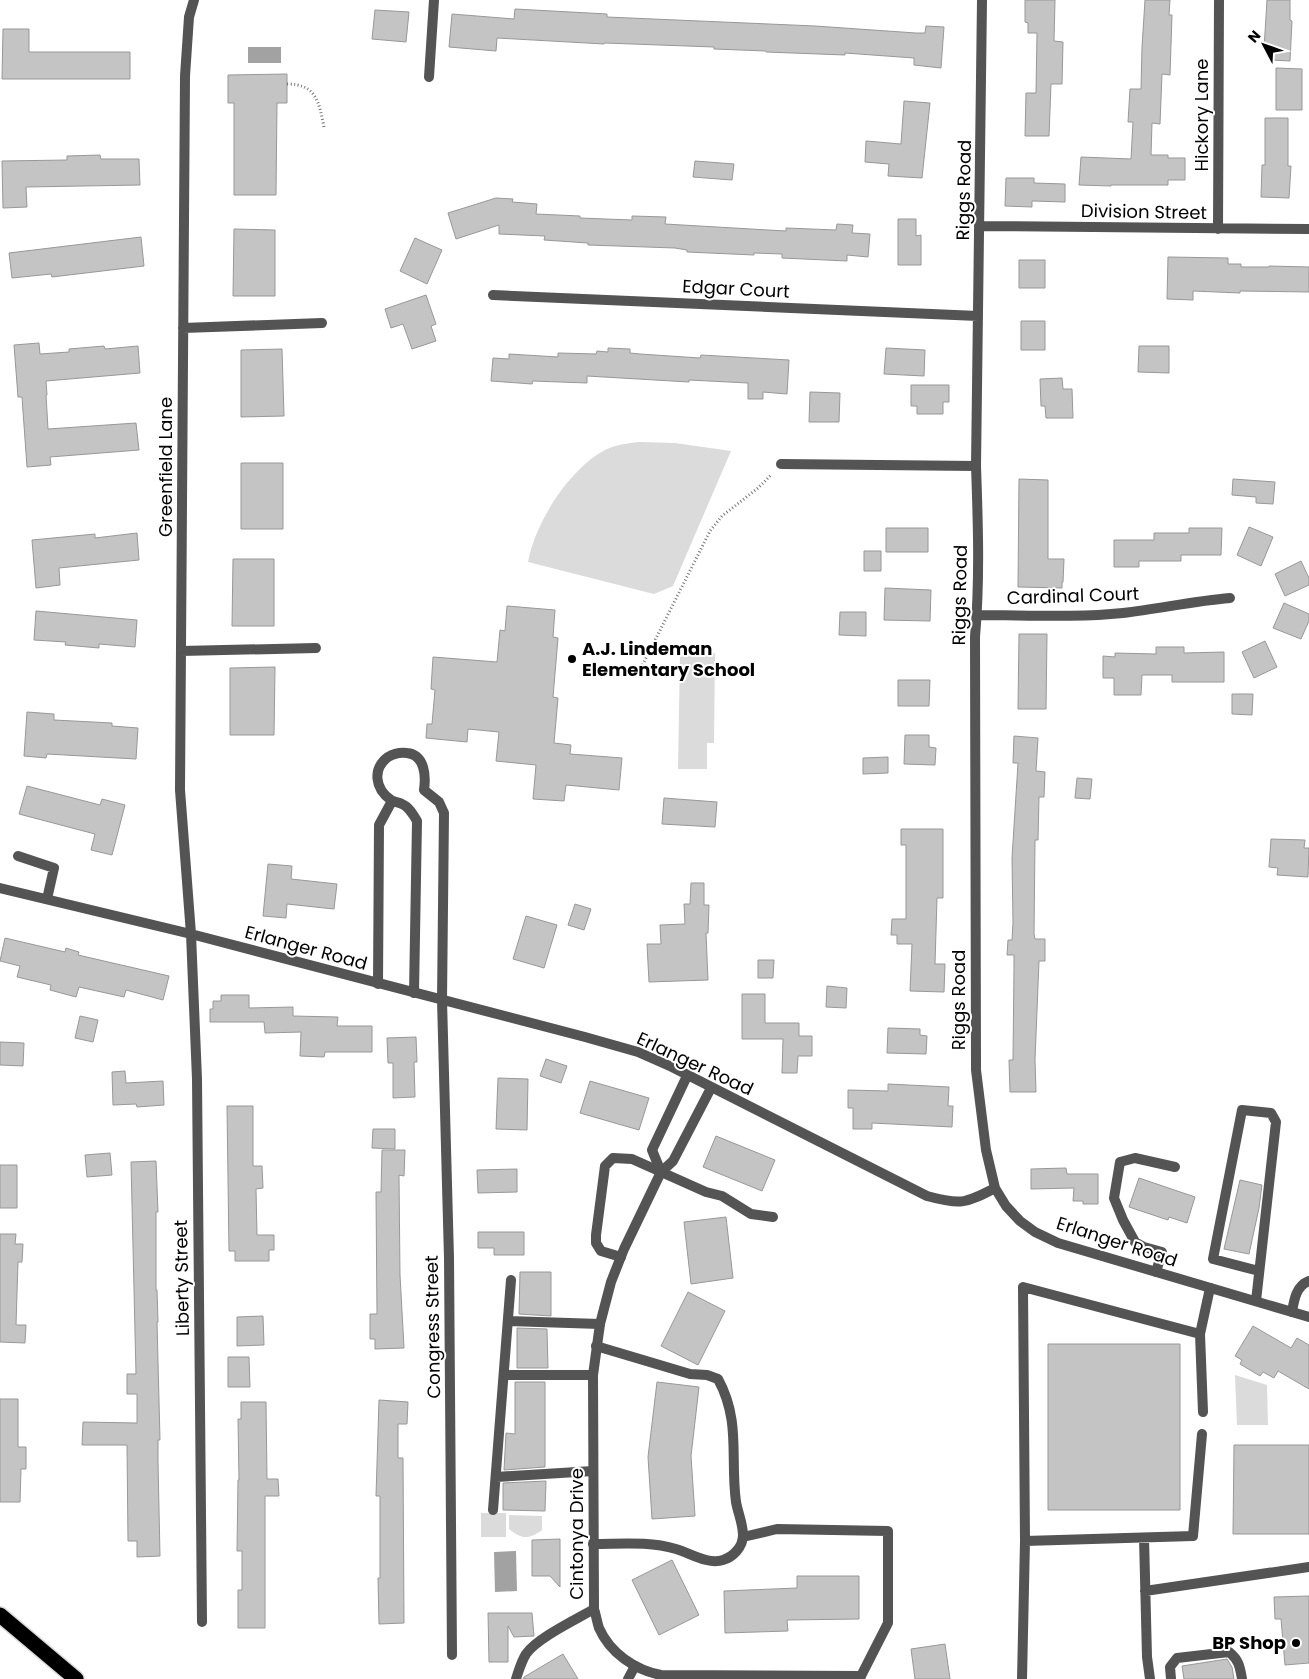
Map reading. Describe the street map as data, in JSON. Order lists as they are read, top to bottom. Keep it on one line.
{"streets":{"street":["Hickory Lane","Riggs Road","Division Street","Edgar Court","Greenfield Lane","Cardinal Court","Erlanger Road","Liberty Street","Congress Street","Cintonya Drive"]},"crossings":[["Hickory Lane","Division Street"],["Riggs Road","Division Street"],["Riggs Road","Edgar Court"],["Riggs Road","Cardinal Court"],["Riggs Road","Erlanger Road"],["Greenfield Lane","Erlanger Road"],["Greenfield Lane","Liberty Street"],["Erlanger Road","Liberty Street"],["Erlanger Road","Congress Street"],["Erlanger Road","Cintonya Drive"]],"places":["A.J. Lindeman Elementary School","BP Shop"],"north":"top left"}
